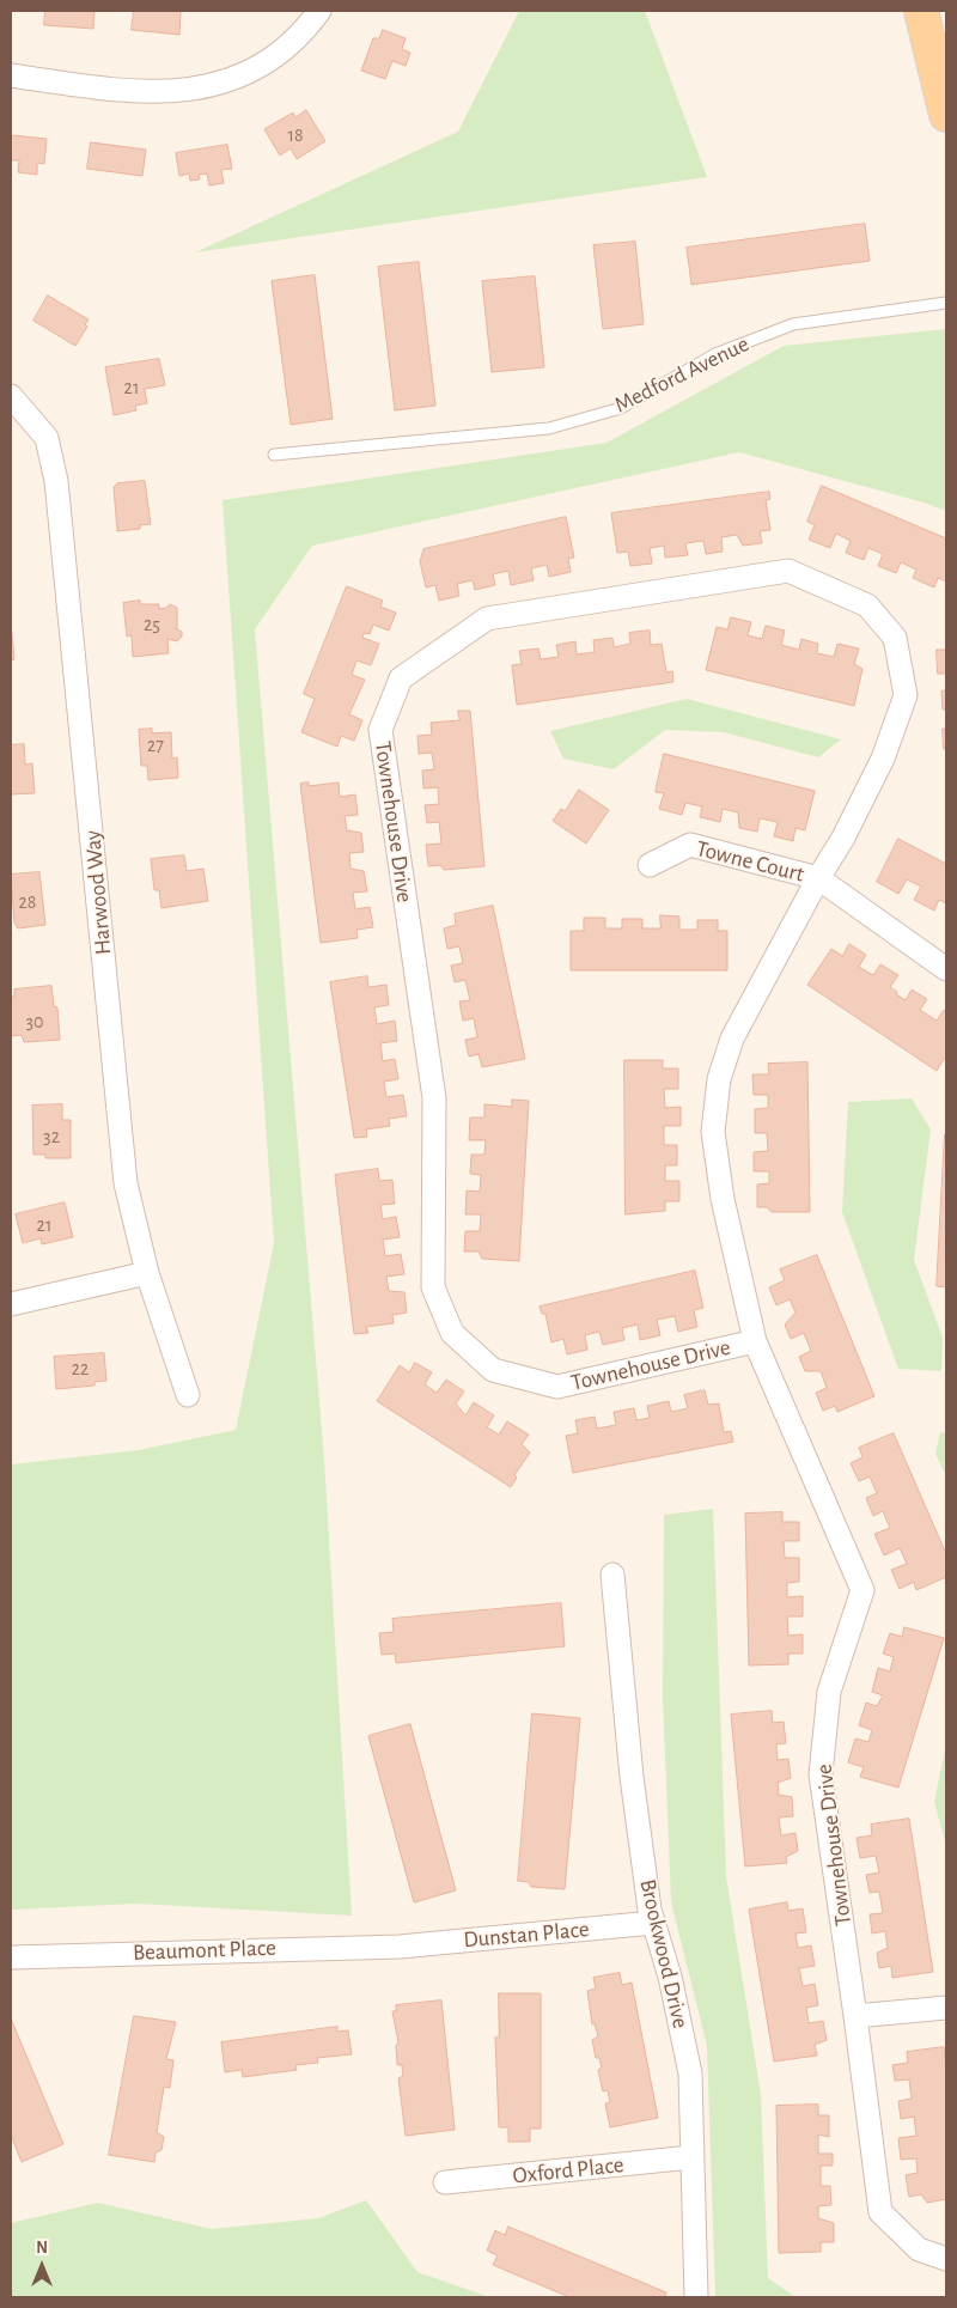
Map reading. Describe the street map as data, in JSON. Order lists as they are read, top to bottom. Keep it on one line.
{"streets":{"street":["Townehouse Drive","Towne Court","Harwood Way","Dunstan Place","Beaumont Place","Brookwood Drive","Oxford Place"],"lane":["Medford Avenue"]},"crossings":[["Townehouse Drive","Towne Court"],["Dunstan Place","Beaumont Place"],["Dunstan Place","Brookwood Drive"],["Brookwood Drive","Oxford Place"]],"house_numbers":["18","21","25","27","28","30","32","21","22"],"north":"top"}
